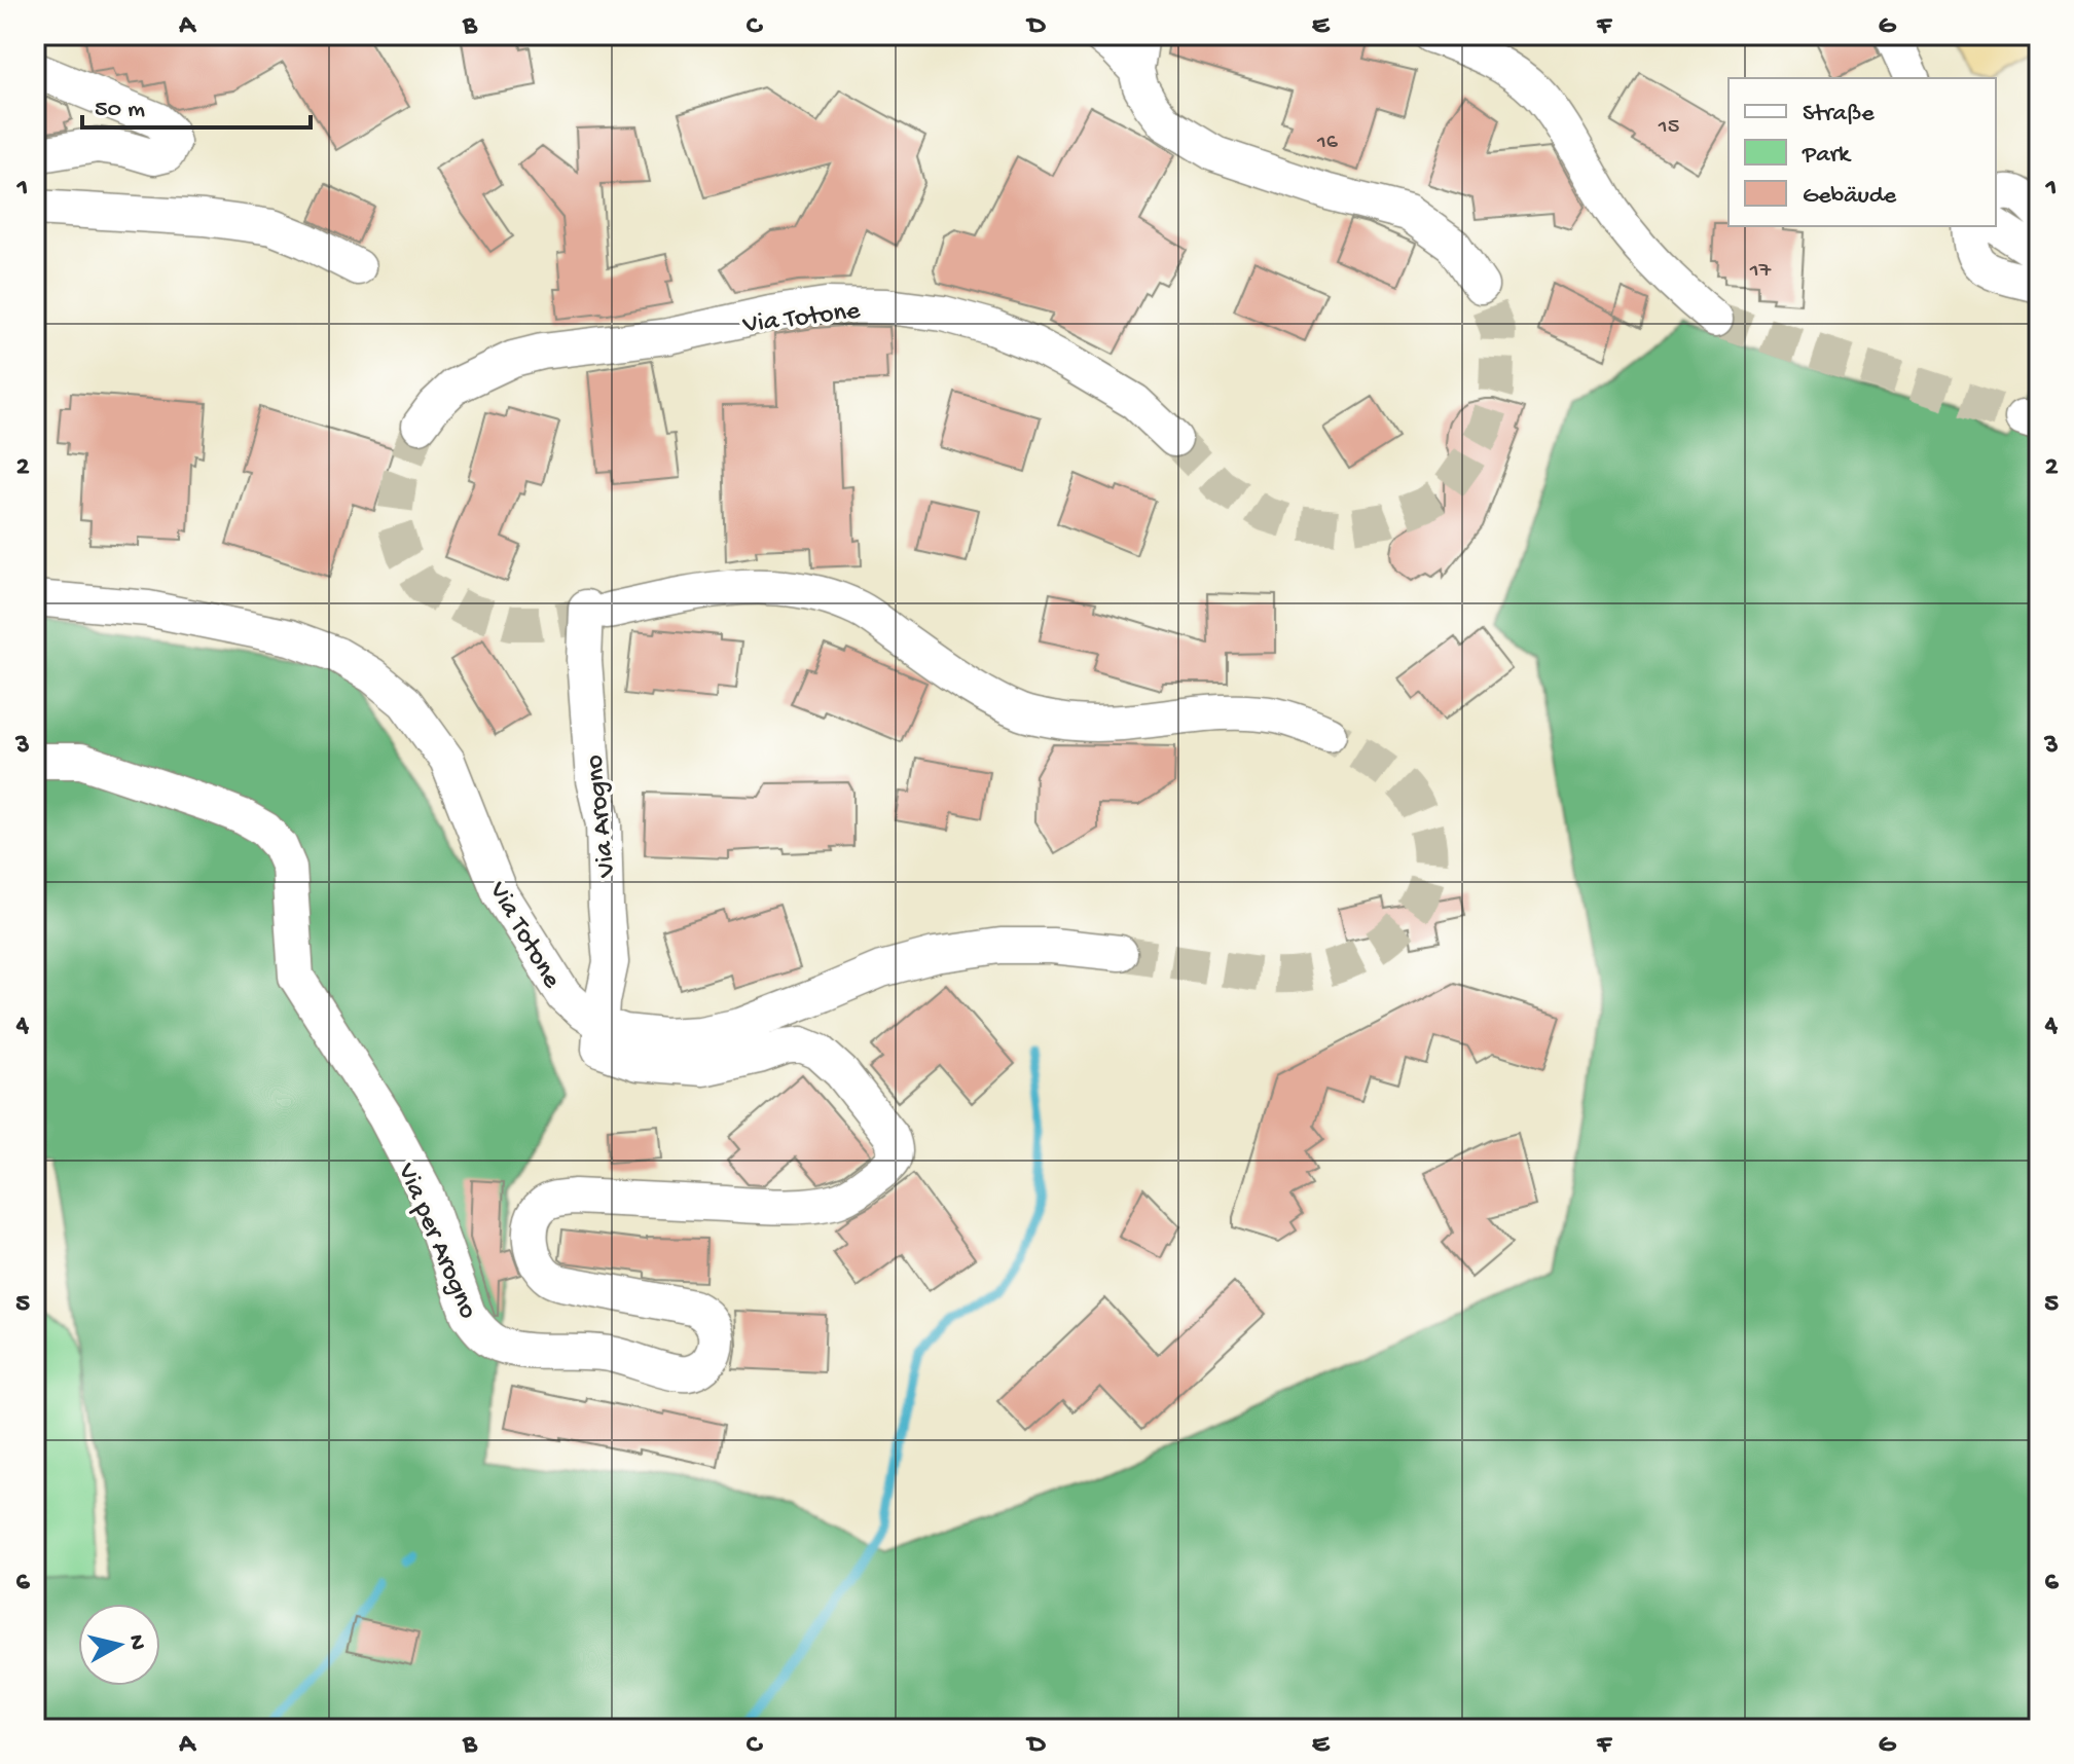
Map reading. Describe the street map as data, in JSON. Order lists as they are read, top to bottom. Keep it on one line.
{"streets":{"street":["Via Totone","Via Arogno","Via per Arogno"]},"crossings":[["Via Totone","Via Arogno"],["Via Totone","Via per Arogno"],["Via Arogno","Via per Arogno"]],"house_numbers":["15","16","17"],"legend":["Straße","Park","Gebäude"],"scale_bar":"50 m","north":"right","grid":{"columns":["A","B","C","D","E","F","G"],"rows":["1","2","3","4","5","6"]}}
